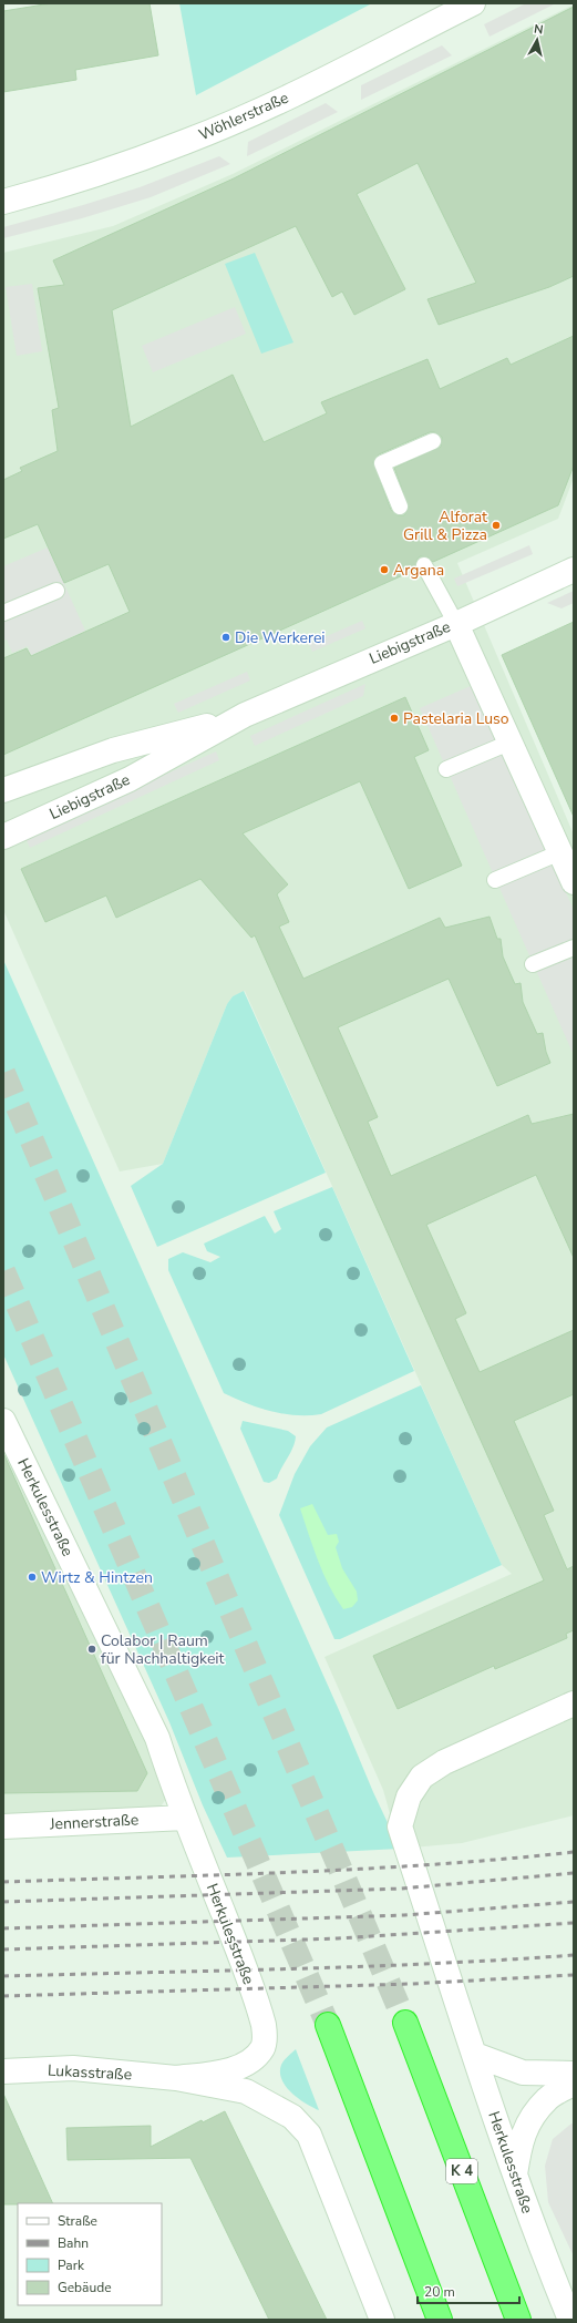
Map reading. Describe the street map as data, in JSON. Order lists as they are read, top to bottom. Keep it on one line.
{"streets":{"highway":["K 4"],"street":["Wöhlerstraße","Liebigstraße","Herkulesstraße","Jennerstraße","Lukasstraße"]},"crossings":[["Herkulesstraße","Jennerstraße"],["Herkulesstraße","Lukasstraße"]],"places":["Alforat Grill & Pizza","Argana","Die Werkerei","Pastelaria Luso","Wirtz & Hintzen","Colabor | Raum für Nachhaltigkeit"],"legend":["Straße","Bahn","Park","Gebäude"],"scale_bar":"20 m","north":"top"}
